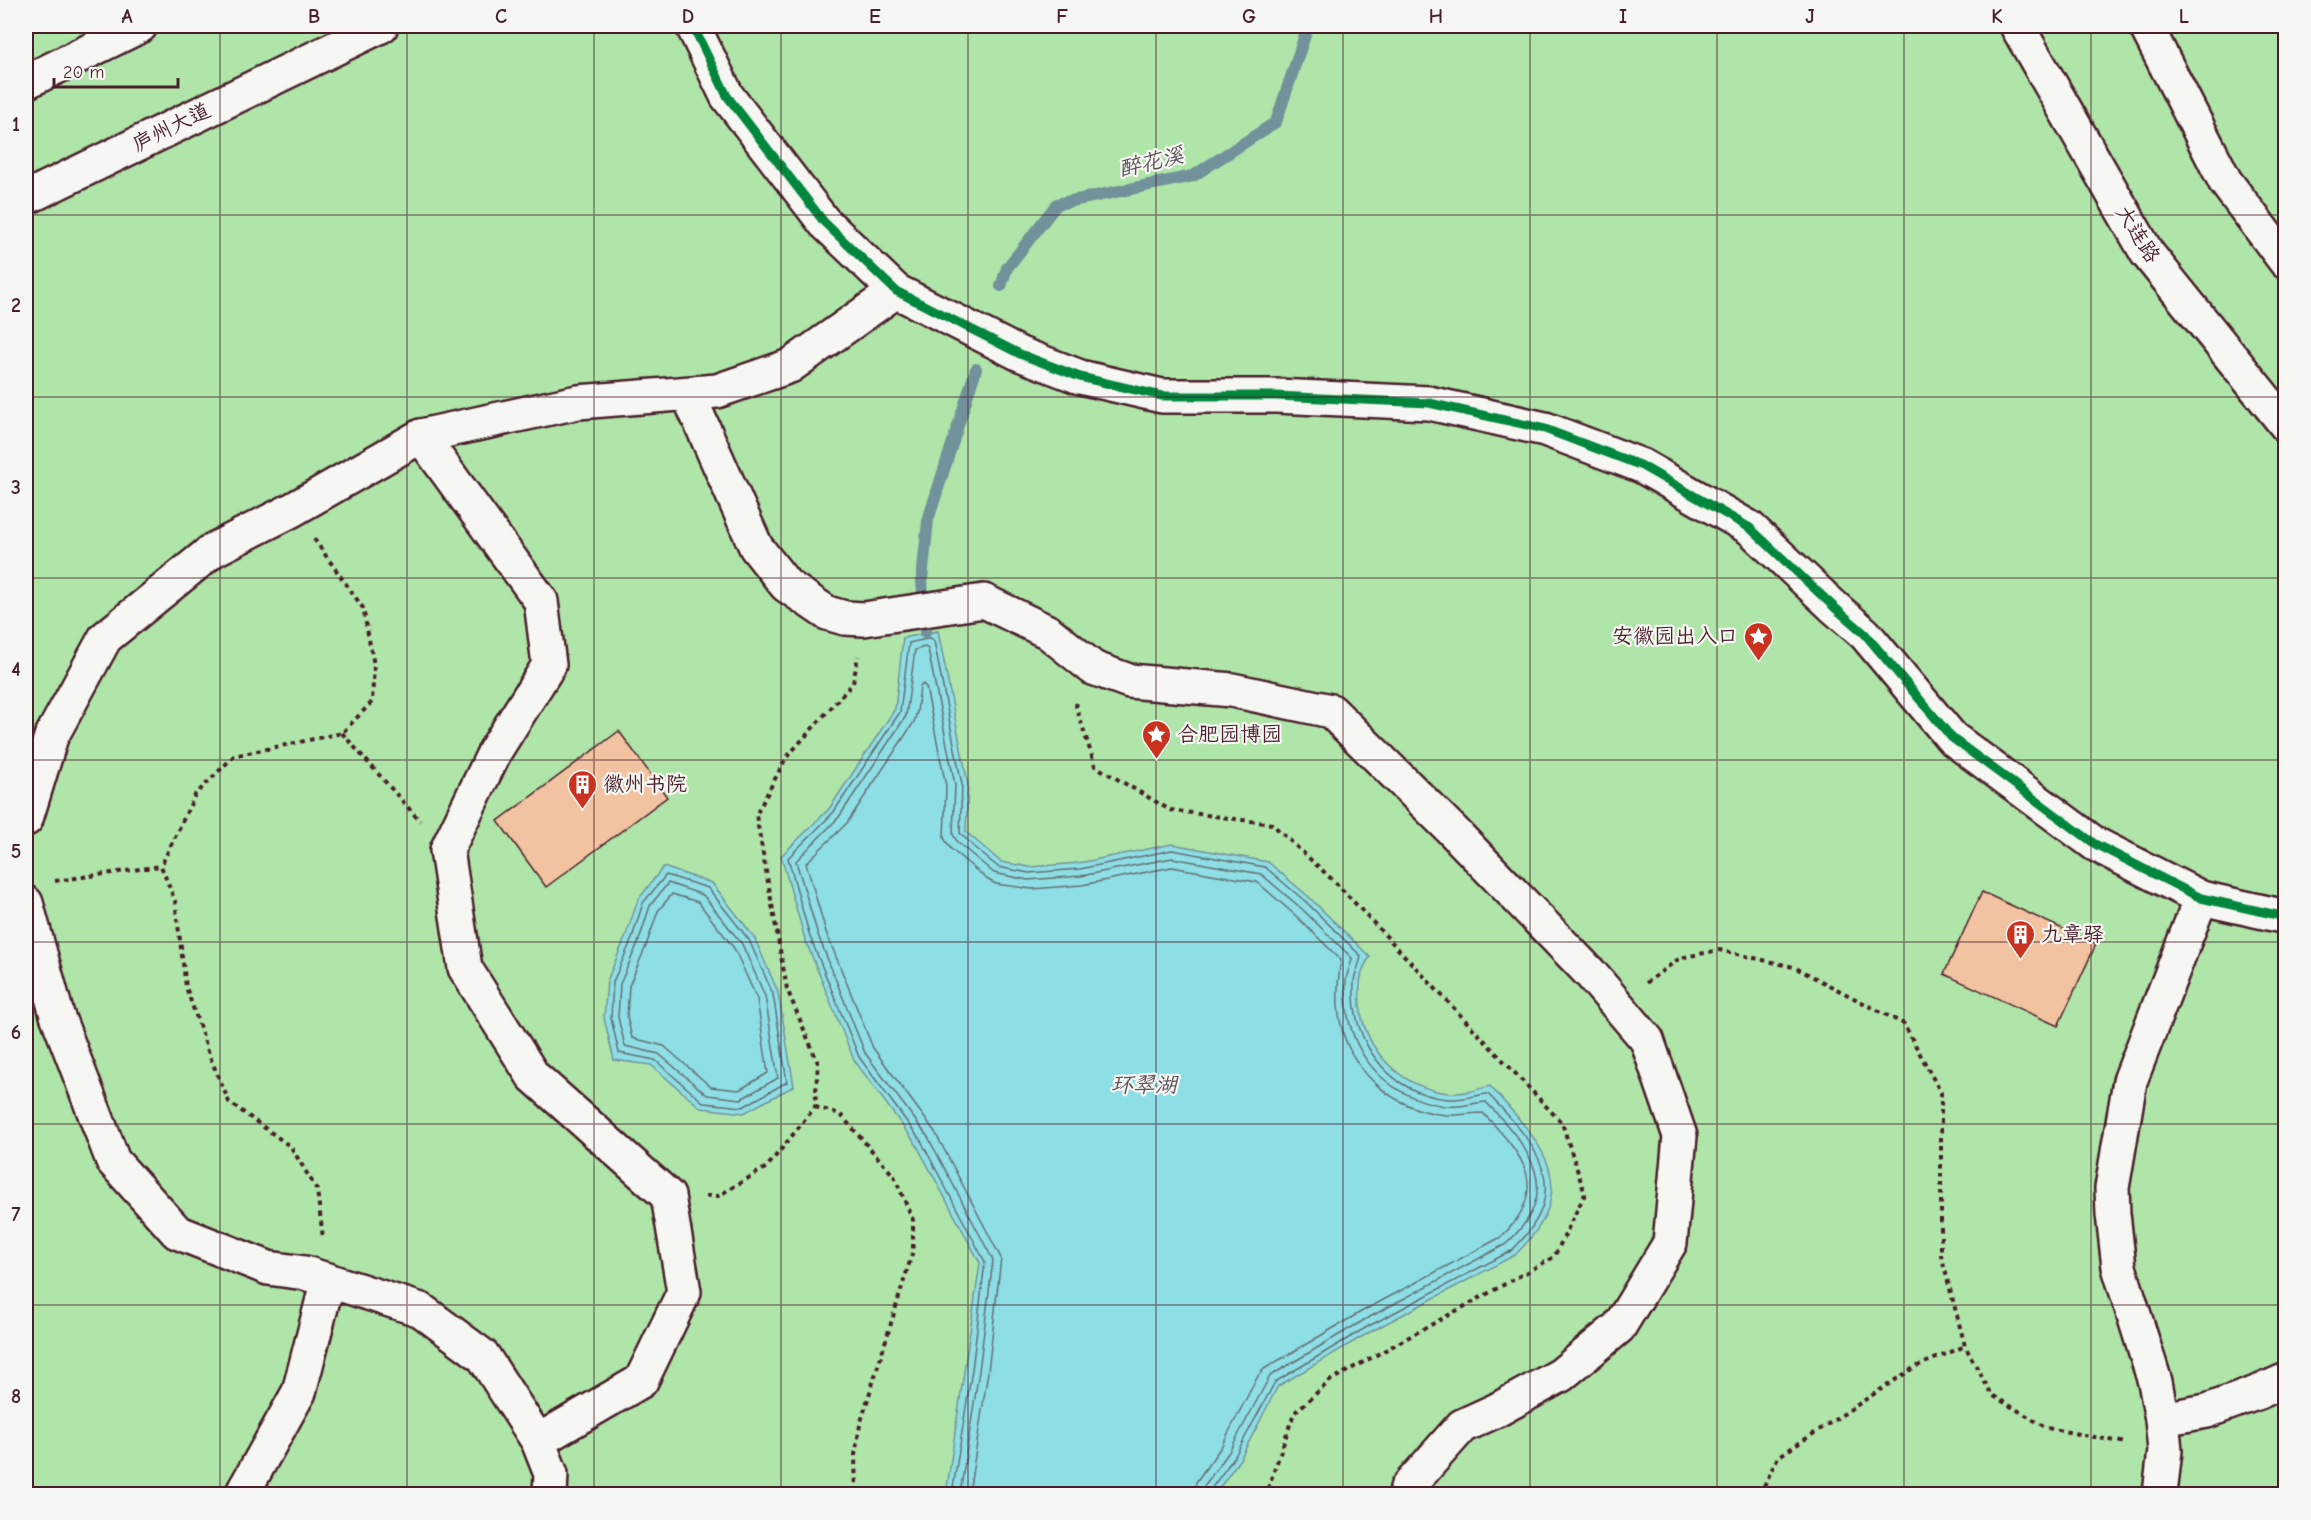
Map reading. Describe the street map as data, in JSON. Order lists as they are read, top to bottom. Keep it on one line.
{"streets":{"street":["庐州大道","大连路"]},"water":["醉花溪","环翠湖"],"places":{"place":["安徽园出入口","合肥园博园"],"building":["徽州书院","九章驿"]},"scale_bar":"20 m","grid":{"columns":["A","B","C","D","E","F","G","H","I","J","K","L"],"rows":["1","2","3","4","5","6","7","8"]}}
